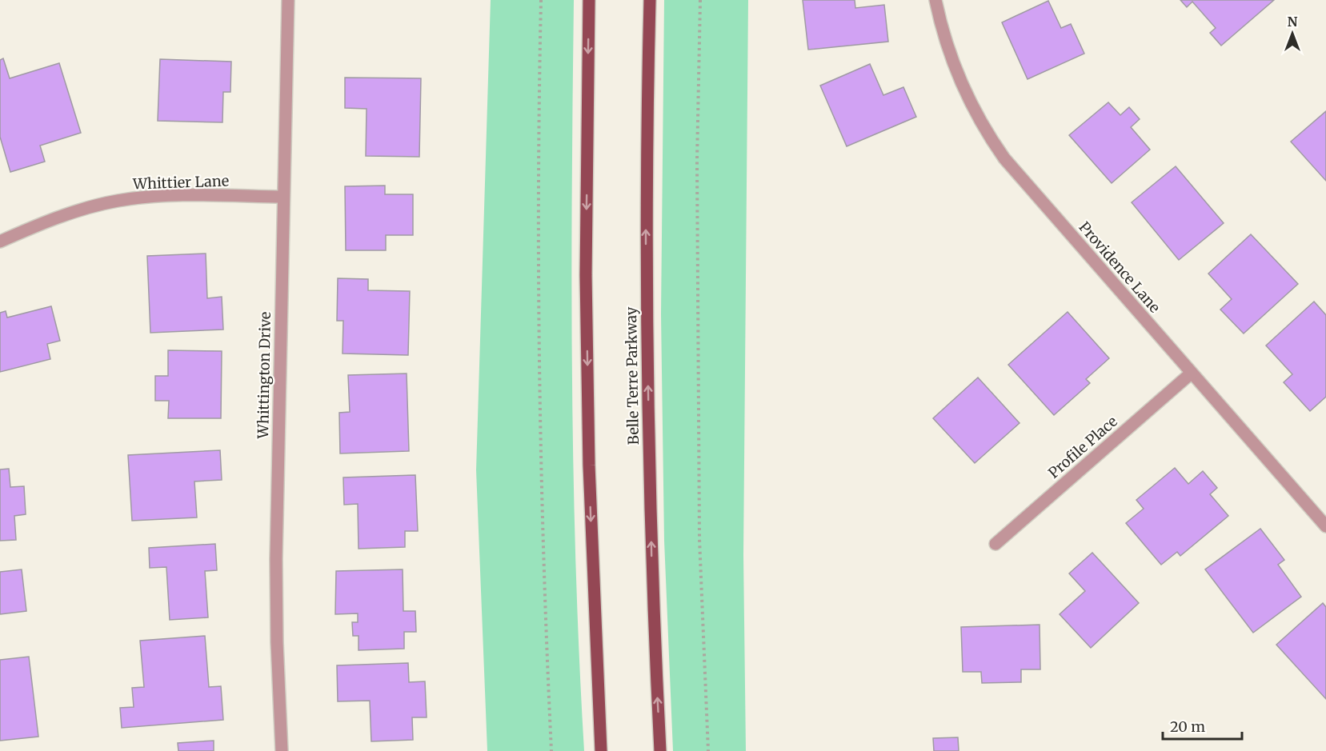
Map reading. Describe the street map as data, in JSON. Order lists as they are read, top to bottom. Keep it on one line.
{"streets":{"main road":["Belle Terre Parkway"],"street":["Whittier Lane","Providence Lane","Whittington Drive","Profile Place"]},"crossings":[["Whittier Lane","Whittington Drive"],["Providence Lane","Profile Place"]],"scale_bar":"20 m","north":"top"}
